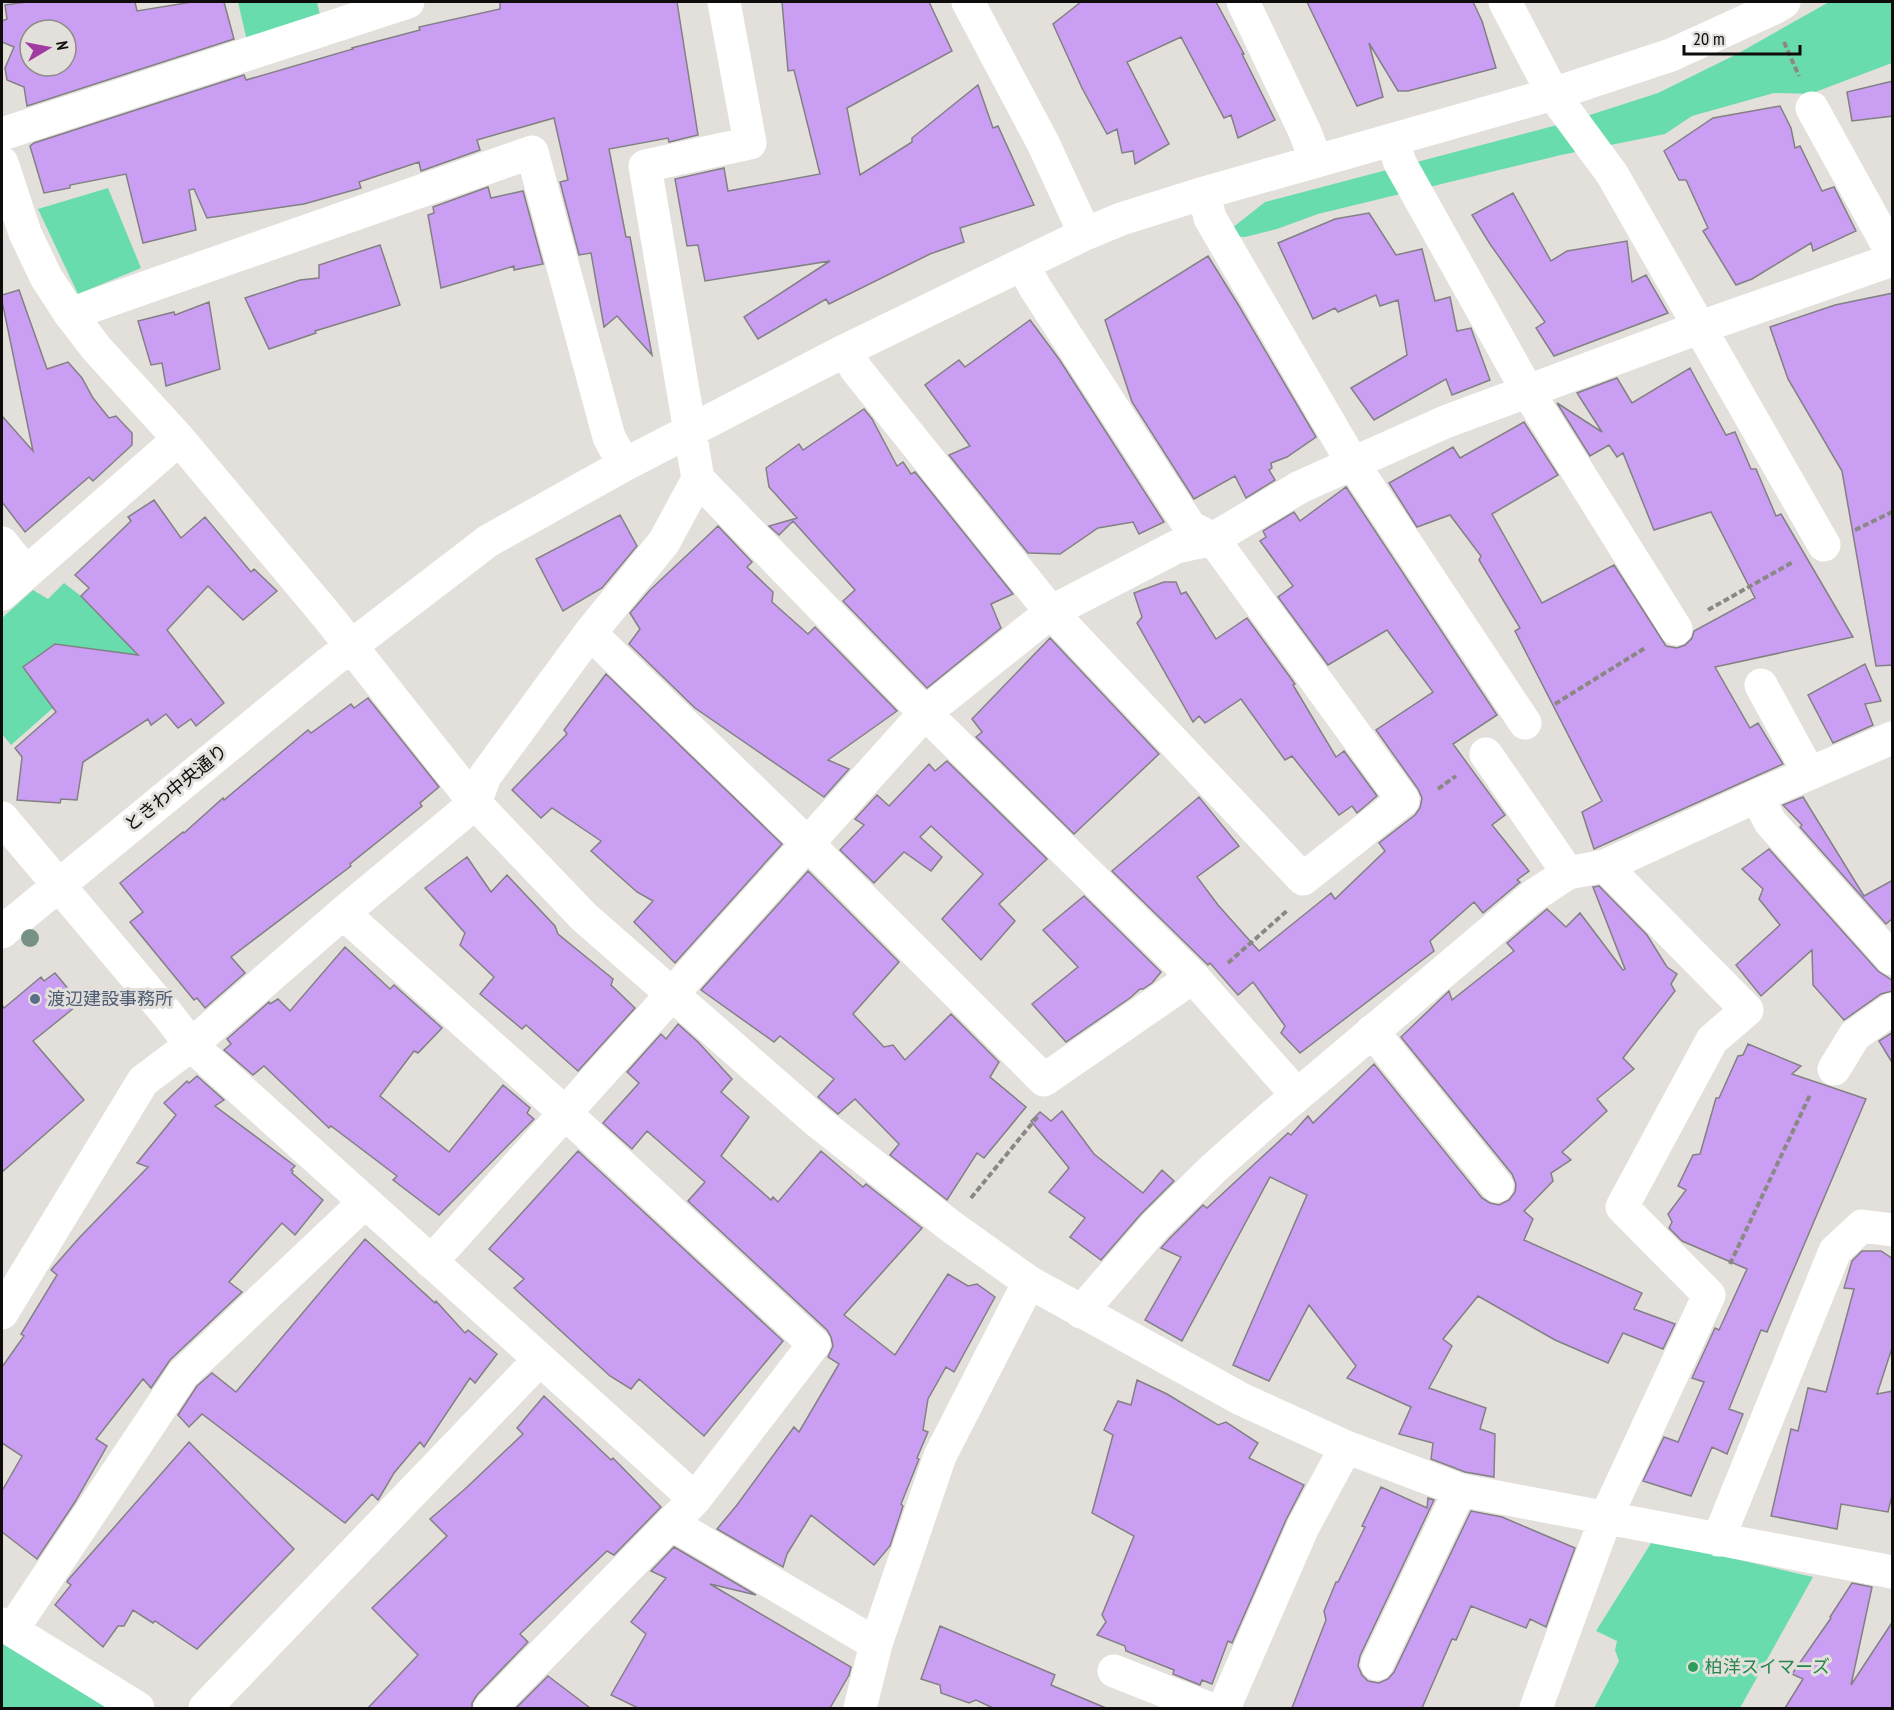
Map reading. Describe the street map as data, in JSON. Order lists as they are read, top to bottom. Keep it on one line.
{"streets":{"street":["ときわ中央通り"]},"places":["渡辺建設事務所","柏洋スイマーズ"],"scale_bar":"20 m","north":"right"}
